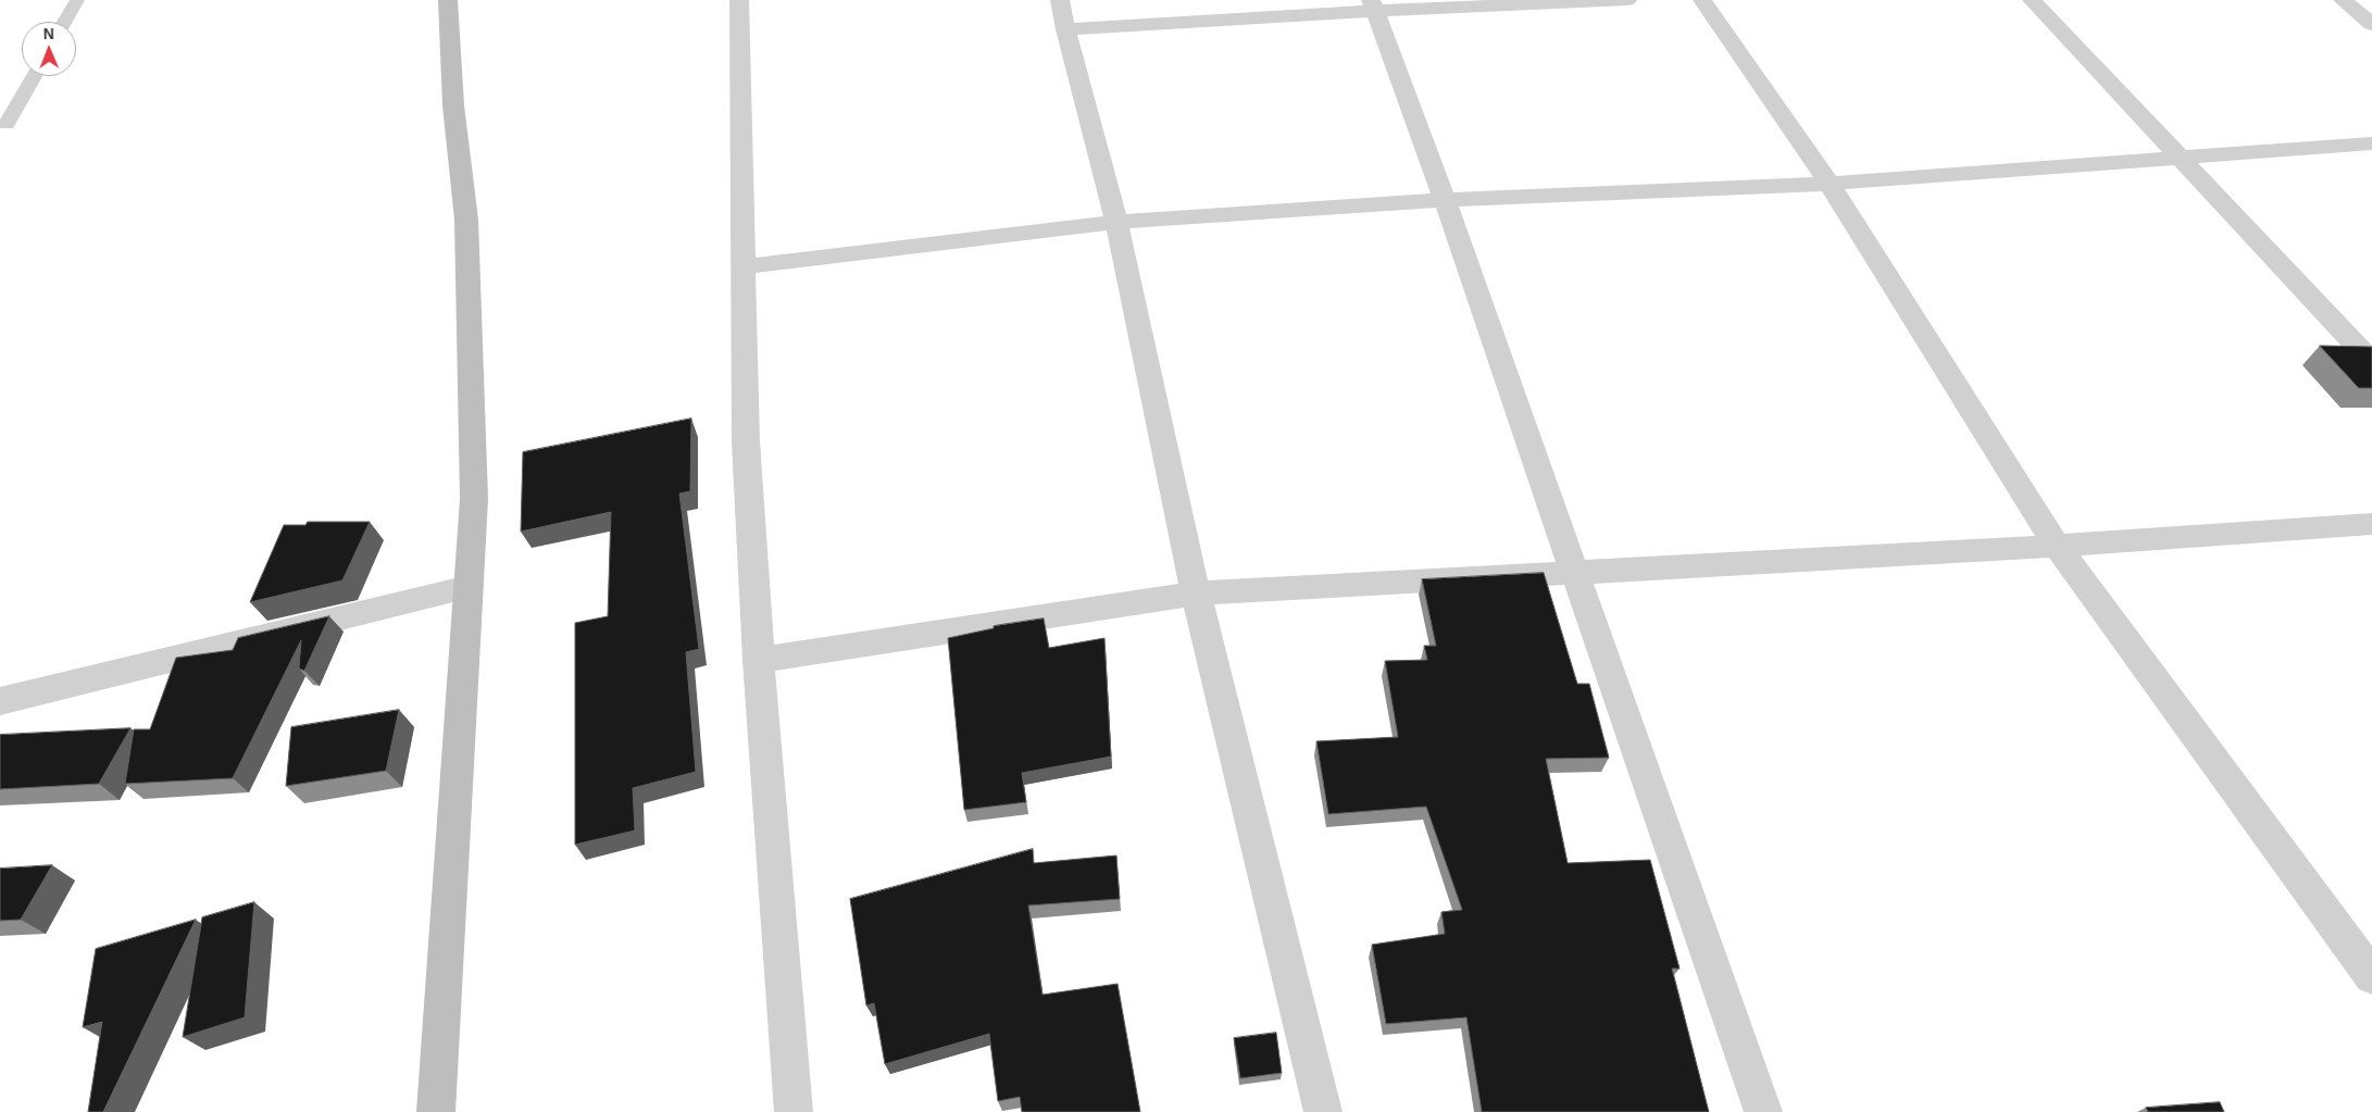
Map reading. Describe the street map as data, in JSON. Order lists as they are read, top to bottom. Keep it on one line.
{"north":"top"}
